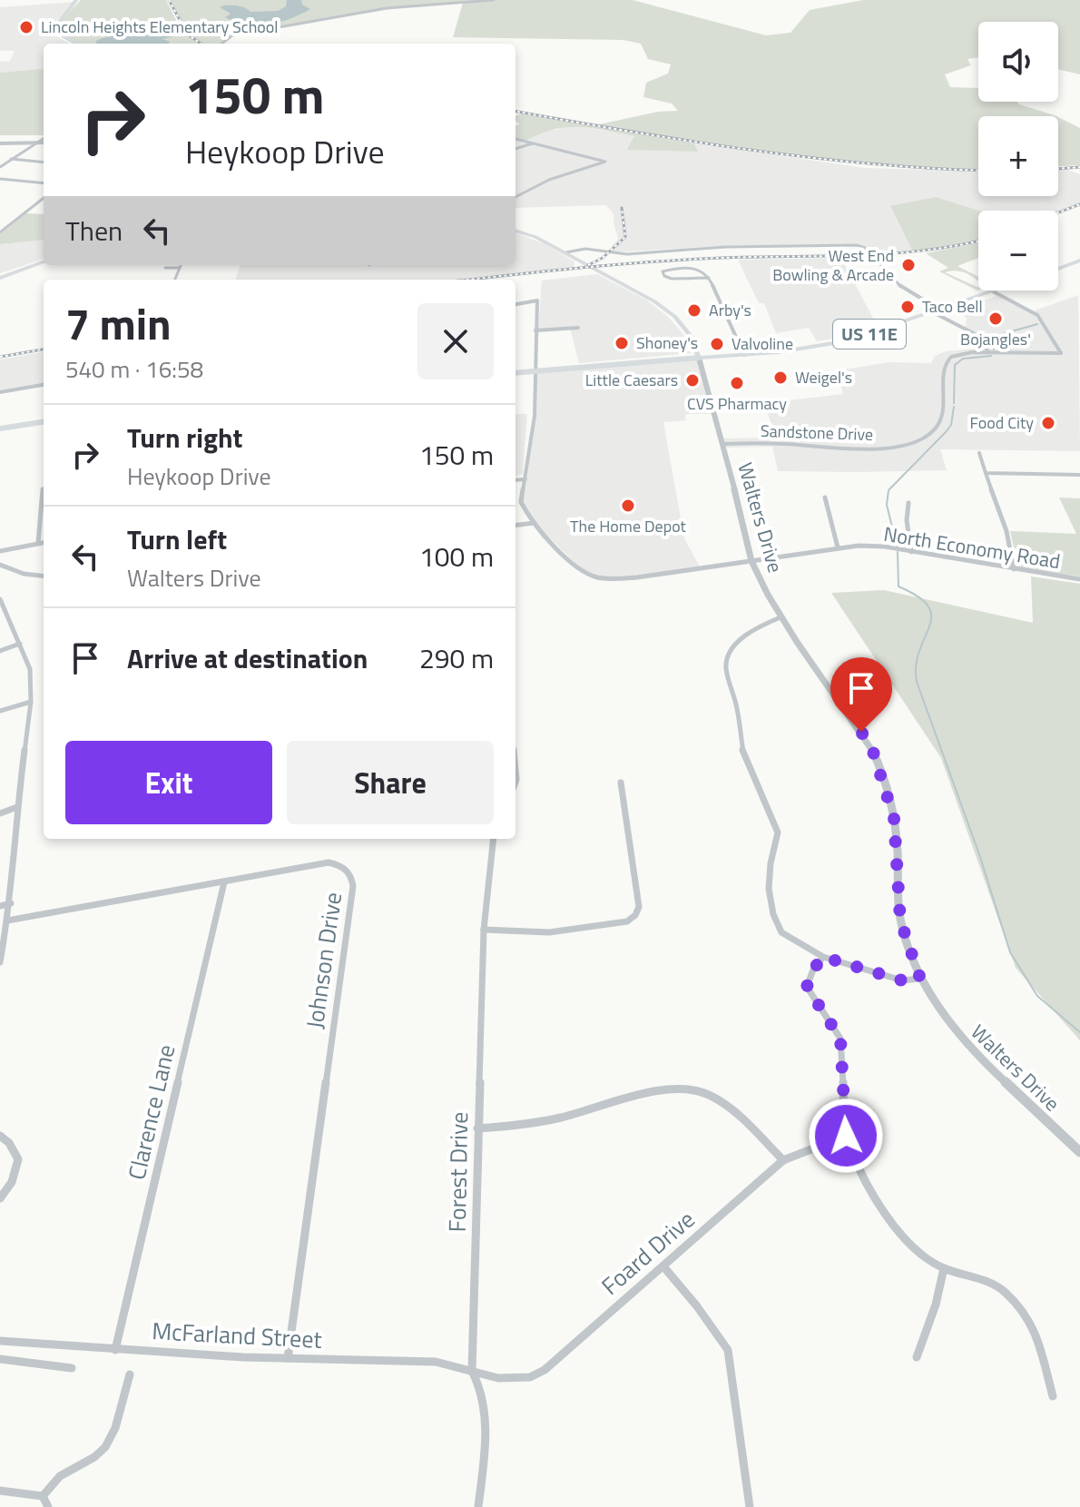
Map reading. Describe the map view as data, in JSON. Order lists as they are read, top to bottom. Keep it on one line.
{"streets":{"main road":["US 11E"],"street":["Sandstone Drive","Walters Drive","North Economy Road","Johnson Drive","Clarence Lane","Forest Drive","Foard Drive","McFarland Street"]},"crossings":[["US 11E","Sandstone Drive"],["US 11E","Walters Drive"],["Sandstone Drive","Walters Drive"],["Walters Drive","North Economy Road"],["Johnson Drive","Clarence Lane"],["Johnson Drive","McFarland Street"],["Clarence Lane","McFarland Street"],["Forest Drive","Foard Drive"],["Forest Drive","McFarland Street"],["Foard Drive","McFarland Street"]],"places":["Lincoln Heights Elementary School","West End Bowling & Arcade","Taco Bell","Arby's","Bojangles'","Shoney's","Valvoline","Weigel's","Little Caesars","CVS Pharmacy","Food City","The Home Depot"],"page":{"map_buttons":["+","−"],"turn":["150 m","Heykoop Drive"],"then":"Then","heading":["7 min","540 m · 16:58"],"list":[{"name":"Turn right","note":"Heykoop Drive","value":"150 m"},{"name":"Turn left","note":"Walters Drive","value":"100 m"},{"name":"Arrive at destination","value":"290 m"}],"buttons":["Exit","Share"]}}
